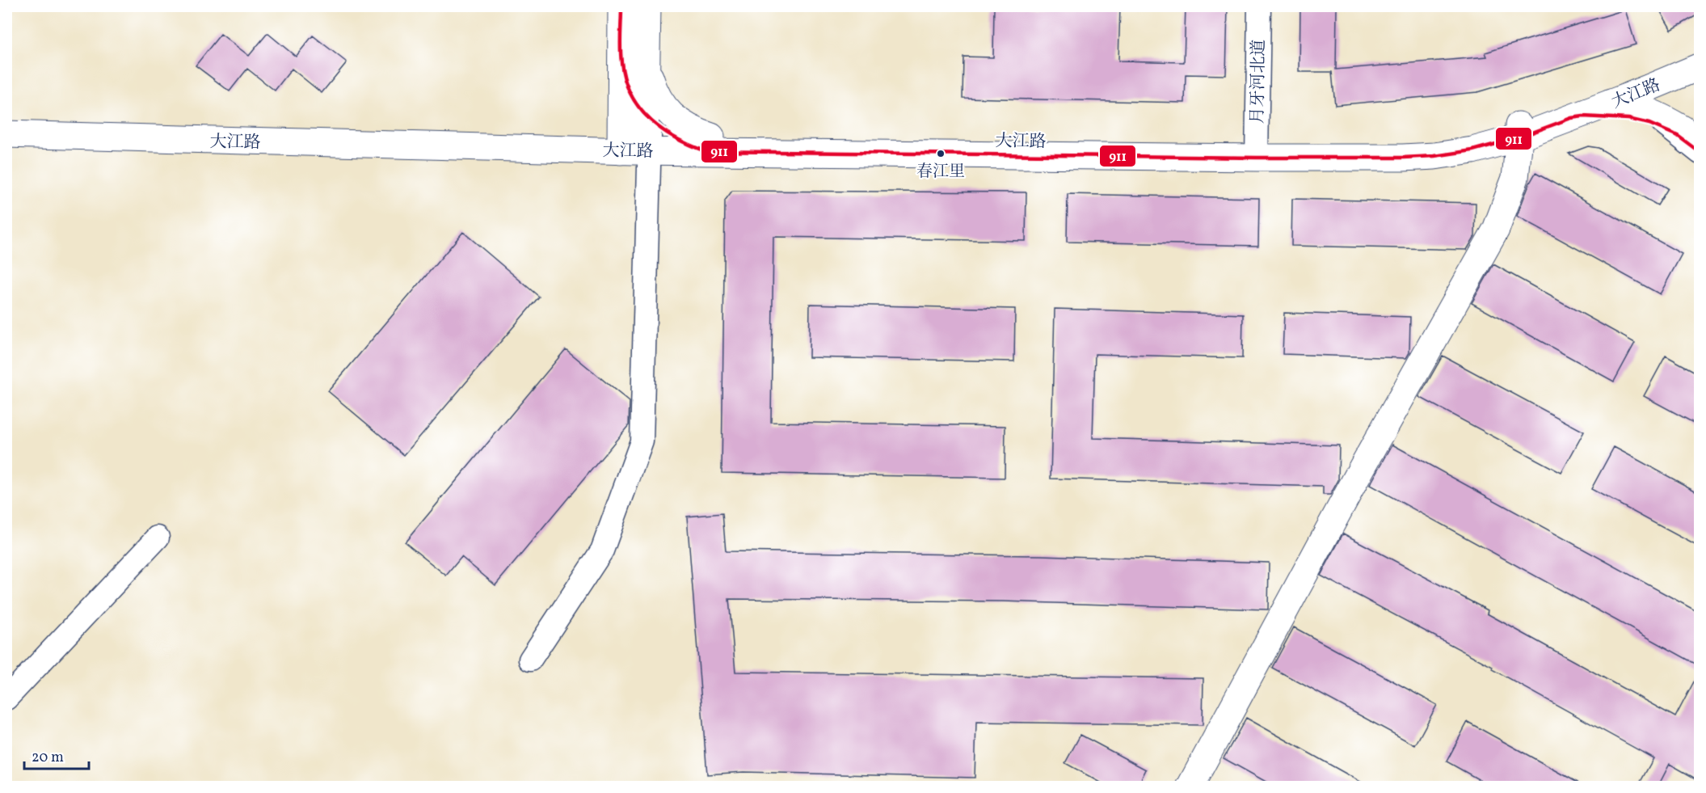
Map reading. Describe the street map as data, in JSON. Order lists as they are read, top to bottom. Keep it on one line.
{"streets":{"street":["月牙河北道","大江路"]},"crossings":[["月牙河北道","大江路"]],"places":["春江里"],"lines":["transit line 911"],"scale_bar":"20 m"}
